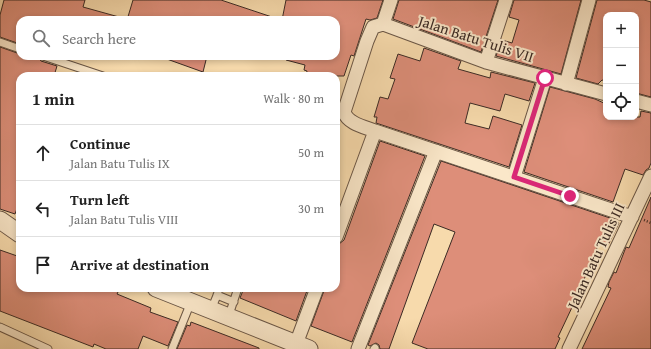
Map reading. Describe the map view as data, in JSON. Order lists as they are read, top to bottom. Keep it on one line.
{"streets":{"street":["Jalan Batu Tulis VII","Jalan Batu Tulis III"]},"page":{"map_buttons":["+","−"],"search":"Search here","heading":["1 min","Walk · 80 m"],"list":[["Continue","Jalan Batu Tulis IX","50 m"],["Turn left","Jalan Batu Tulis VIII","30 m"],"Arrive at destination"]}}
